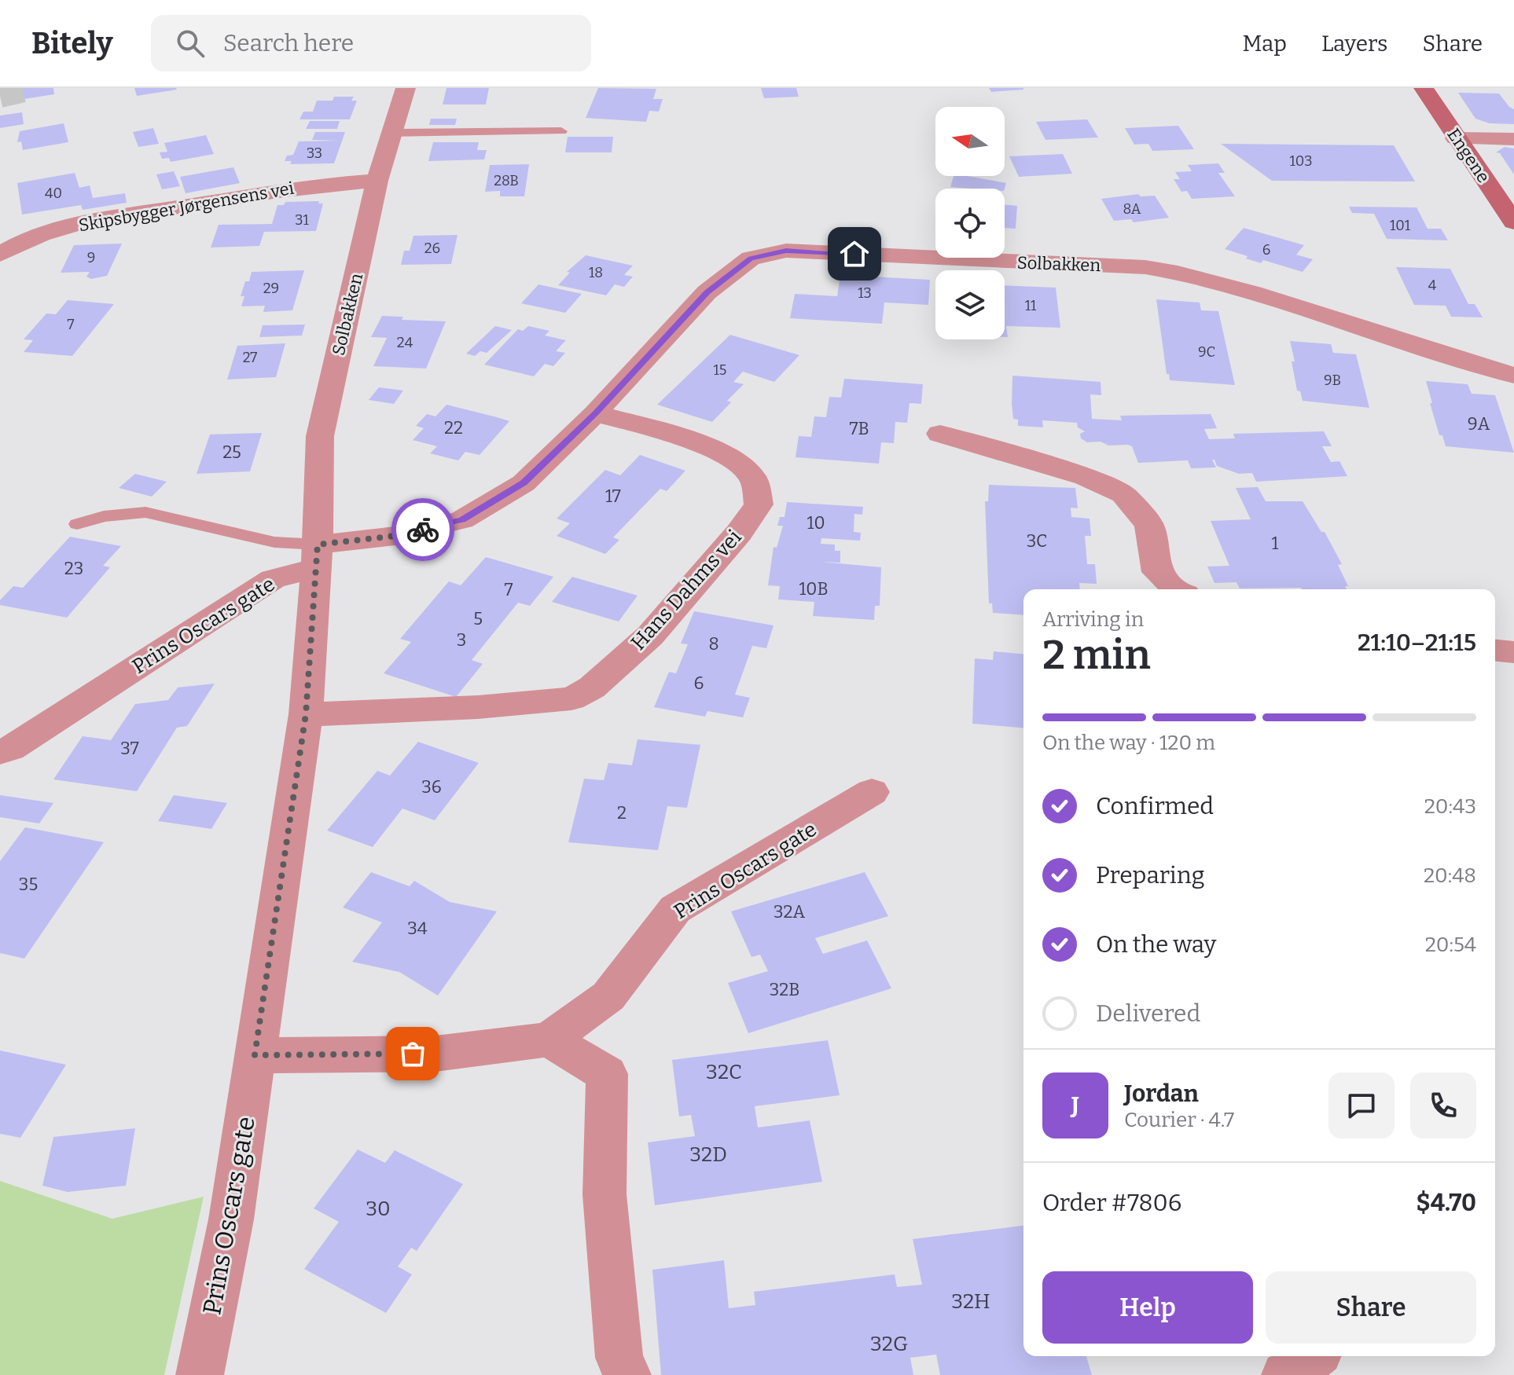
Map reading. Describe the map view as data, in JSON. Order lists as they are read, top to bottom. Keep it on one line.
{"streets":{"main road":["Engene"],"street":["Skipsbygger Jørgensens vei","Solbakken","Hans Dahms vei","Prins Oscars gate"]},"crossings":[["Skipsbygger Jørgensens vei","Solbakken"],["Solbakken","Hans Dahms vei"],["Solbakken","Prins Oscars gate"],["Hans Dahms vei","Prins Oscars gate"]],"house_numbers":["33","103","28B","40","8A","31","101","26","6","9","18","4","29","13","11","7","24","9C","27","15","9B","9A","22","7B","25","17","10","3C","1","23","10B","7","5","3","8","6","37","36","2","35","32A","34","32B","32C","32D","30","32H","32G"],"north":"left","page":{"header":"Bitely","search":"Search here","nav":["Map","Layers","Share"],"heading":["2 min","Arriving in","21:10–21:15"],"panel":["Jordan","Courier · 4.7","Order #7806","$4.70"],"bar":"On the way · 120 m","list":[["Confirmed","20:43"],["Preparing","20:48"],["On the way","20:54"],"Delivered"],"round":"J","buttons":["Help","Share"]}}
